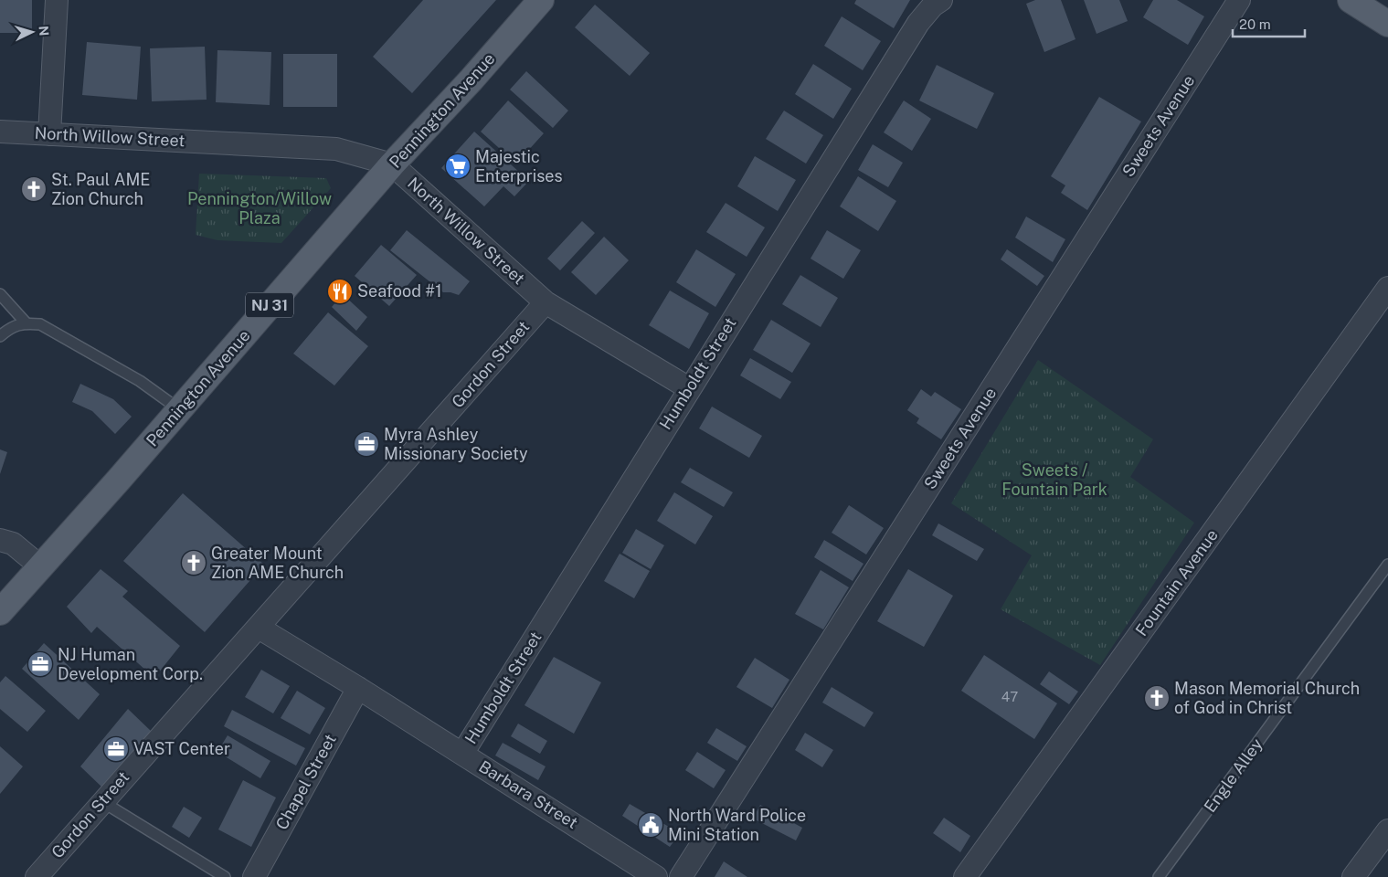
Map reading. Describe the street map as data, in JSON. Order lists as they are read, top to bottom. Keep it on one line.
{"streets":{"main road":["Pennington Avenue","NJ 31"],"street":["Sweets Avenue","North Willow Street","Gordon Street","Humboldt Street","Fountain Avenue","Chapel Street","Barbara Street"],"lane":["Engle Alley"]},"crossings":[["Pennington Avenue","North Willow Street"],["North Willow Street","Gordon Street"],["North Willow Street","Humboldt Street"],["Gordon Street","Barbara Street"],["Humboldt Street","Barbara Street"],["Chapel Street","Barbara Street"]],"parks":["Pennington/Willow Plaza","Sweets / Fountain Park"],"places":{"supermarket":["Majestic Enterprises"],"church":["St. Paul AME Zion Church","Greater Mount Zion AME Church","Mason Memorial Church of God in Christ"],"restaurant":["Seafood #1"],"office":["Myra Ashley Missionary Society","NJ Human Development Corp.","VAST Center"],"public building":["North Ward Police Mini Station"]},"house_numbers":["47"],"scale_bar":"20 m","north":"right"}
